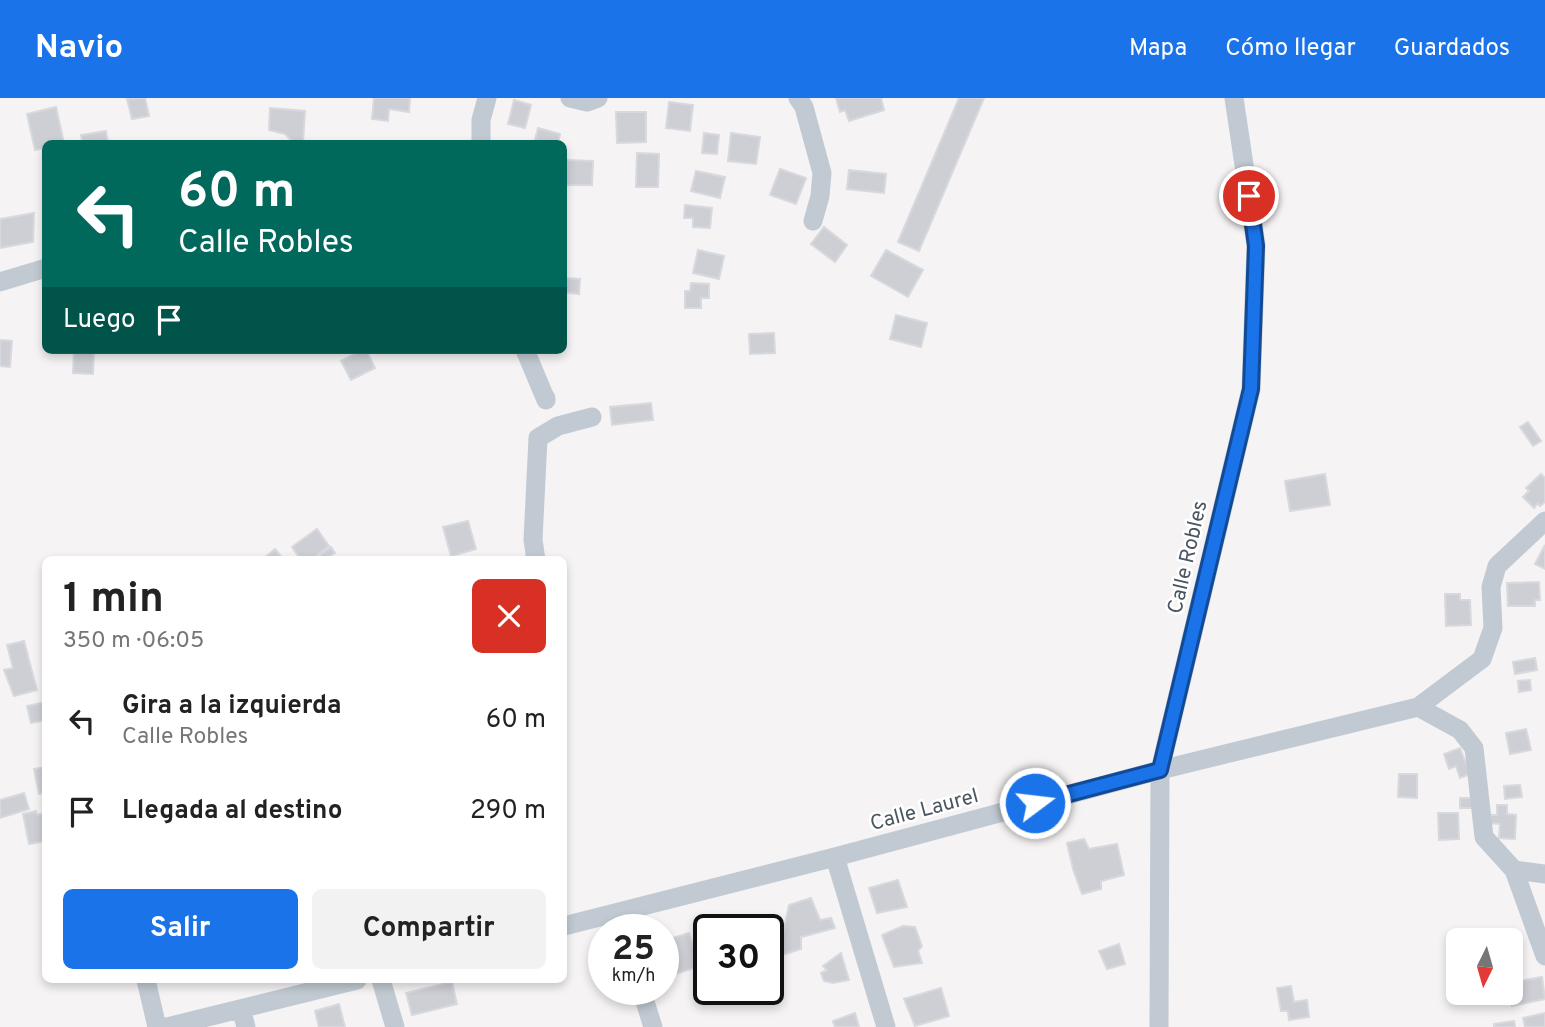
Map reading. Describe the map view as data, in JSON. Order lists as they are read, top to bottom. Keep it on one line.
{"streets":{"street":["Calle Robles","Calle Laurel"]},"crossings":[["Calle Robles","Calle Laurel"]],"north":"bottom","page":{"header":"Navio","nav":["Mapa","Cómo llegar","Guardados"],"turn":["60 m","Calle Robles"],"then":"Luego","heading":["1 min","350 m · 06:05"],"list":[{"name":"Gira a la izquierda","note":"Calle Robles","value":"60 m"},{"name":"Llegada al destino","value":"290 m"}],"buttons":["Salir","Compartir"],"speed":"25 km/h","limit":"30"}}
